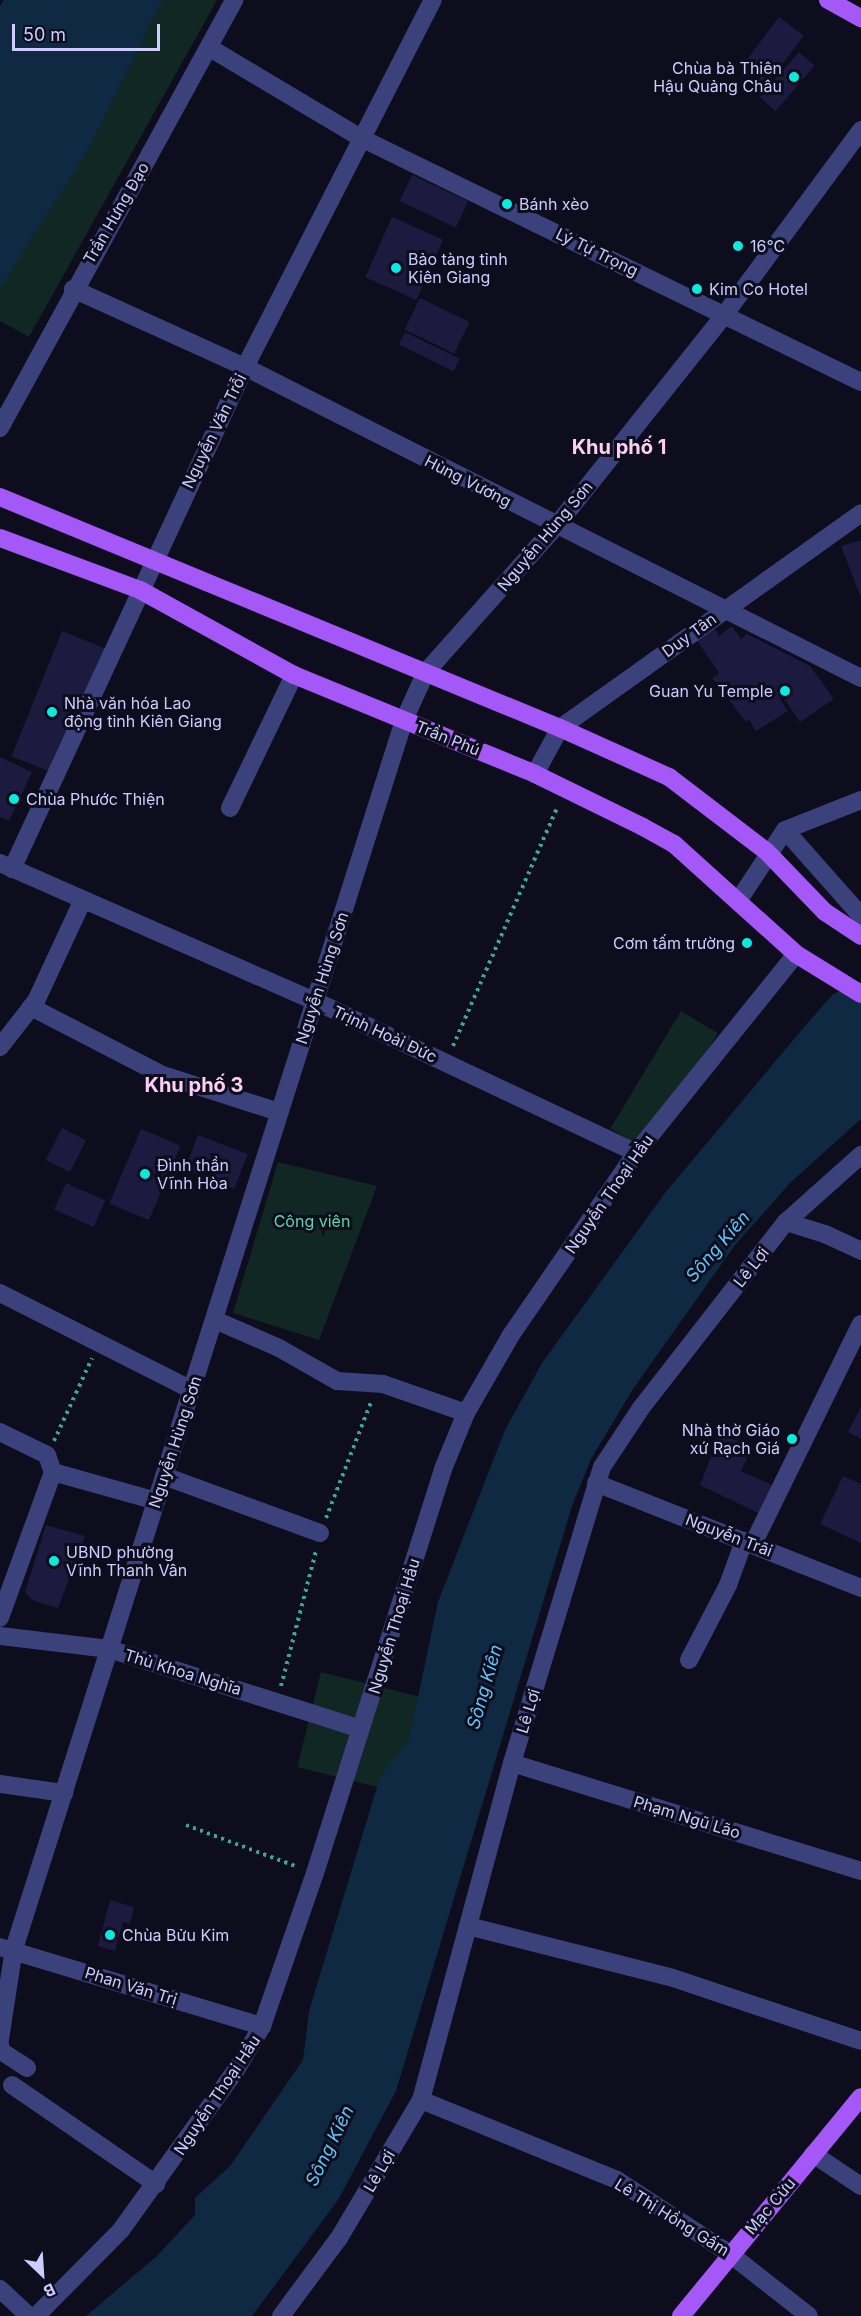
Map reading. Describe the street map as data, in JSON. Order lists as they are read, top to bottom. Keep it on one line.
{"streets":{"main road":["Trần Phú","Mạc Cửu"],"street":["Trần Hưng Đạo","Lý Tự Trọng","Nguyễn Văn Trỗi","Hùng Vương","Nguyễn Hùng Sơn","Duy Tân","Trịnh Hoài Đức","Nguyễn Thoại Hầu","Lê Lợi","Nguyễn Trãi","Thủ Khoa Nghĩa","Phạm Ngũ Lão","Phan Văn Trị","Lê Thị Hồng Gấm"]},"crossings":[["Trần Hưng Đạo","Lý Tự Trọng"],["Trần Hưng Đạo","Hùng Vương"],["Lý Tự Trọng","Nguyễn Văn Trỗi"],["Lý Tự Trọng","Nguyễn Hùng Sơn"],["Nguyễn Văn Trỗi","Hùng Vương"],["Nguyễn Văn Trỗi","Trần Phú"],["Nguyễn Văn Trỗi","Trịnh Hoài Đức"],["Hùng Vương","Nguyễn Hùng Sơn"],["Hùng Vương","Duy Tân"],["Nguyễn Hùng Sơn","Trần Phú"],["Nguyễn Hùng Sơn","Trịnh Hoài Đức"],["Nguyễn Hùng Sơn","Thủ Khoa Nghĩa"],["Nguyễn Hùng Sơn","Phan Văn Trị"],["Duy Tân","Trần Phú"],["Trần Phú","Nguyễn Thoại Hầu"],["Trịnh Hoài Đức","Nguyễn Thoại Hầu"],["Nguyễn Thoại Hầu","Thủ Khoa Nghĩa"],["Nguyễn Thoại Hầu","Phan Văn Trị"],["Lê Lợi","Nguyễn Trãi"],["Lê Lợi","Phạm Ngũ Lão"],["Lê Lợi","Lê Thị Hồng Gấm"],["Mạc Cửu","Lê Thị Hồng Gấm"]],"districts":["Khu phố 1","Khu phố 3"],"water":["Sông Kiên"],"parks":["Công viên"],"places":["Chùa bà Thiên Hậu Quảng Châu","Bánh xèo","16°C","Bảo tàng tỉnh Kiên Giang","Kim Co Hotel","Guan Yu Temple","Nhà văn hóa Lao động tỉnh Kiên Giang","Chùa Phước Thiện","Cơm tấm trường","Đình thần Vĩnh Hòa","Nhà thờ Giáo xứ Rạch Giá","UBND phường Vĩnh Thanh Vân","Chùa Bửu Kim"],"scale_bar":"50 m","north":"bottom right"}
